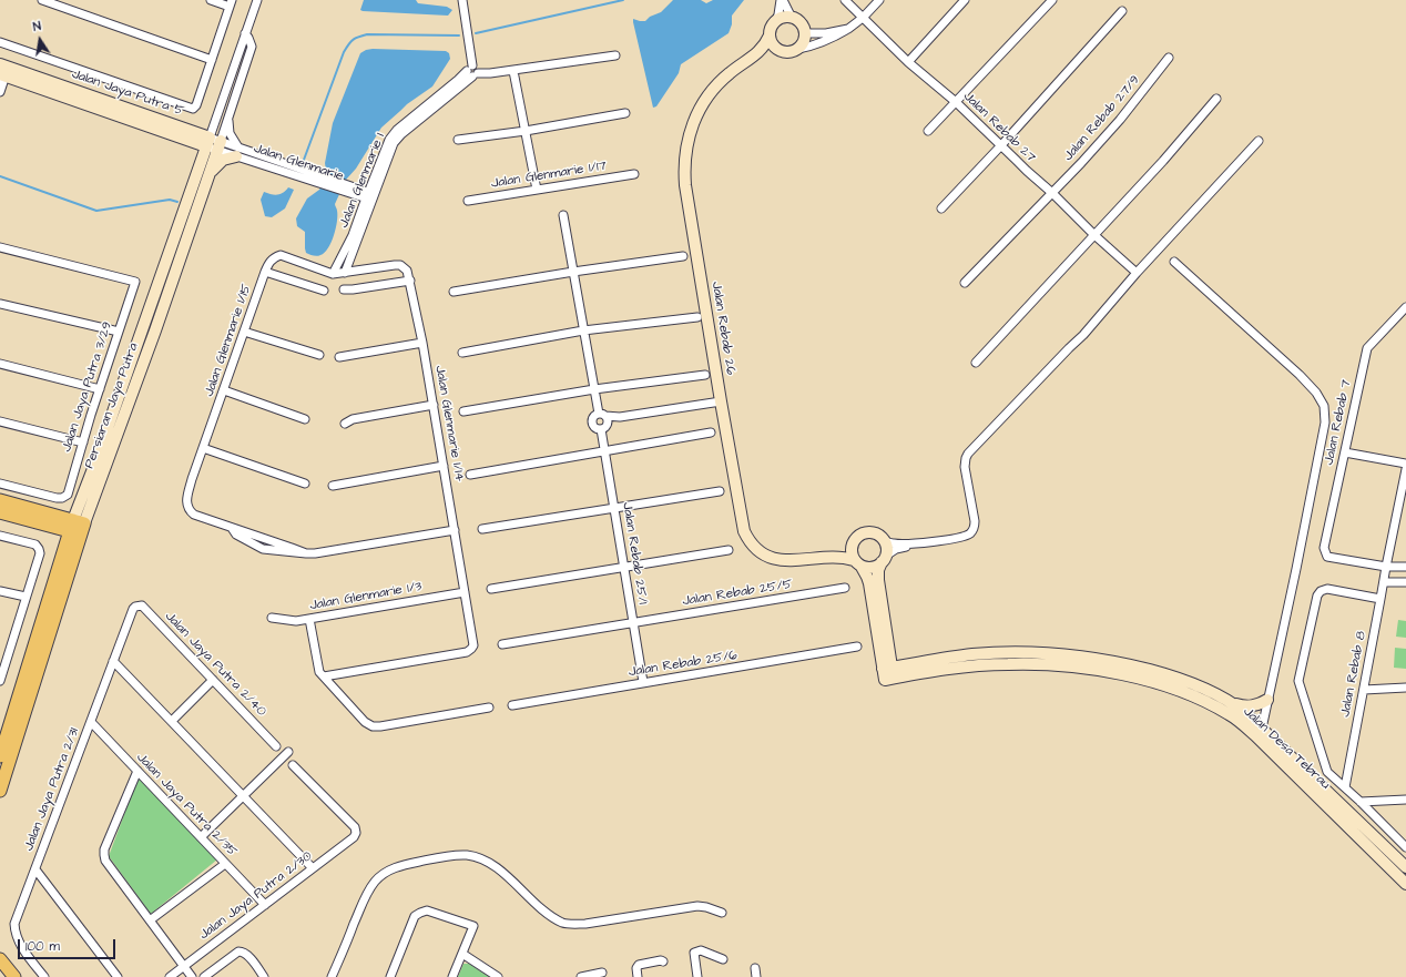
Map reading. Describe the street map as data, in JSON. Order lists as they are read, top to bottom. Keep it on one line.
{"streets":{"main road":["Persiaran Jaya Putra"],"street":["Jalan Jaya Putra 5","Jalan Rebab 27/9","Jalan Rebab 27","Jalan Glenmarie","Jalan Glenmarie 1/17","Jalan Glenmarie 1","Jalan Rebab 26","Jalan Glenmarie 1/15","Jalan Jaya Putra 3/29","Jalan Rebab 7","Jalan Glenmarie 1/14","Jalan Rebab 25/1","Jalan Rebab 25/5","Jalan Glenmarie 1/3","Jalan Jaya Putra 2/40","Jalan Rebab 25/6","Jalan Rebab 8","Jalan Desa Tebrau","Jalan Jaya Putra 2/31","Jalan Jaya Putra 2/35","Jalan Jaya Putra 2/30"]},"crossings":[["Jalan Jaya Putra 5","Jalan Glenmarie"],["Jalan Jaya Putra 5","Persiaran Jaya Putra"],["Jalan Rebab 27/9","Jalan Rebab 27"],["Jalan Glenmarie","Jalan Glenmarie 1"],["Jalan Glenmarie","Persiaran Jaya Putra"],["Jalan Glenmarie 1","Jalan Glenmarie 1/15"],["Jalan Glenmarie 1","Jalan Glenmarie 1/14"],["Jalan Glenmarie 1/15","Jalan Glenmarie 1/14"],["Jalan Rebab 7","Jalan Rebab 8"],["Jalan Glenmarie 1/14","Jalan Glenmarie 1/3"],["Jalan Rebab 25/1","Jalan Rebab 25/5"],["Jalan Rebab 25/1","Jalan Rebab 25/6"],["Jalan Jaya Putra 2/40","Jalan Jaya Putra 2/31"],["Jalan Jaya Putra 2/31","Jalan Jaya Putra 2/35"],["Jalan Jaya Putra 2/35","Jalan Jaya Putra 2/30"]],"scale_bar":"100 m","north":"top"}
